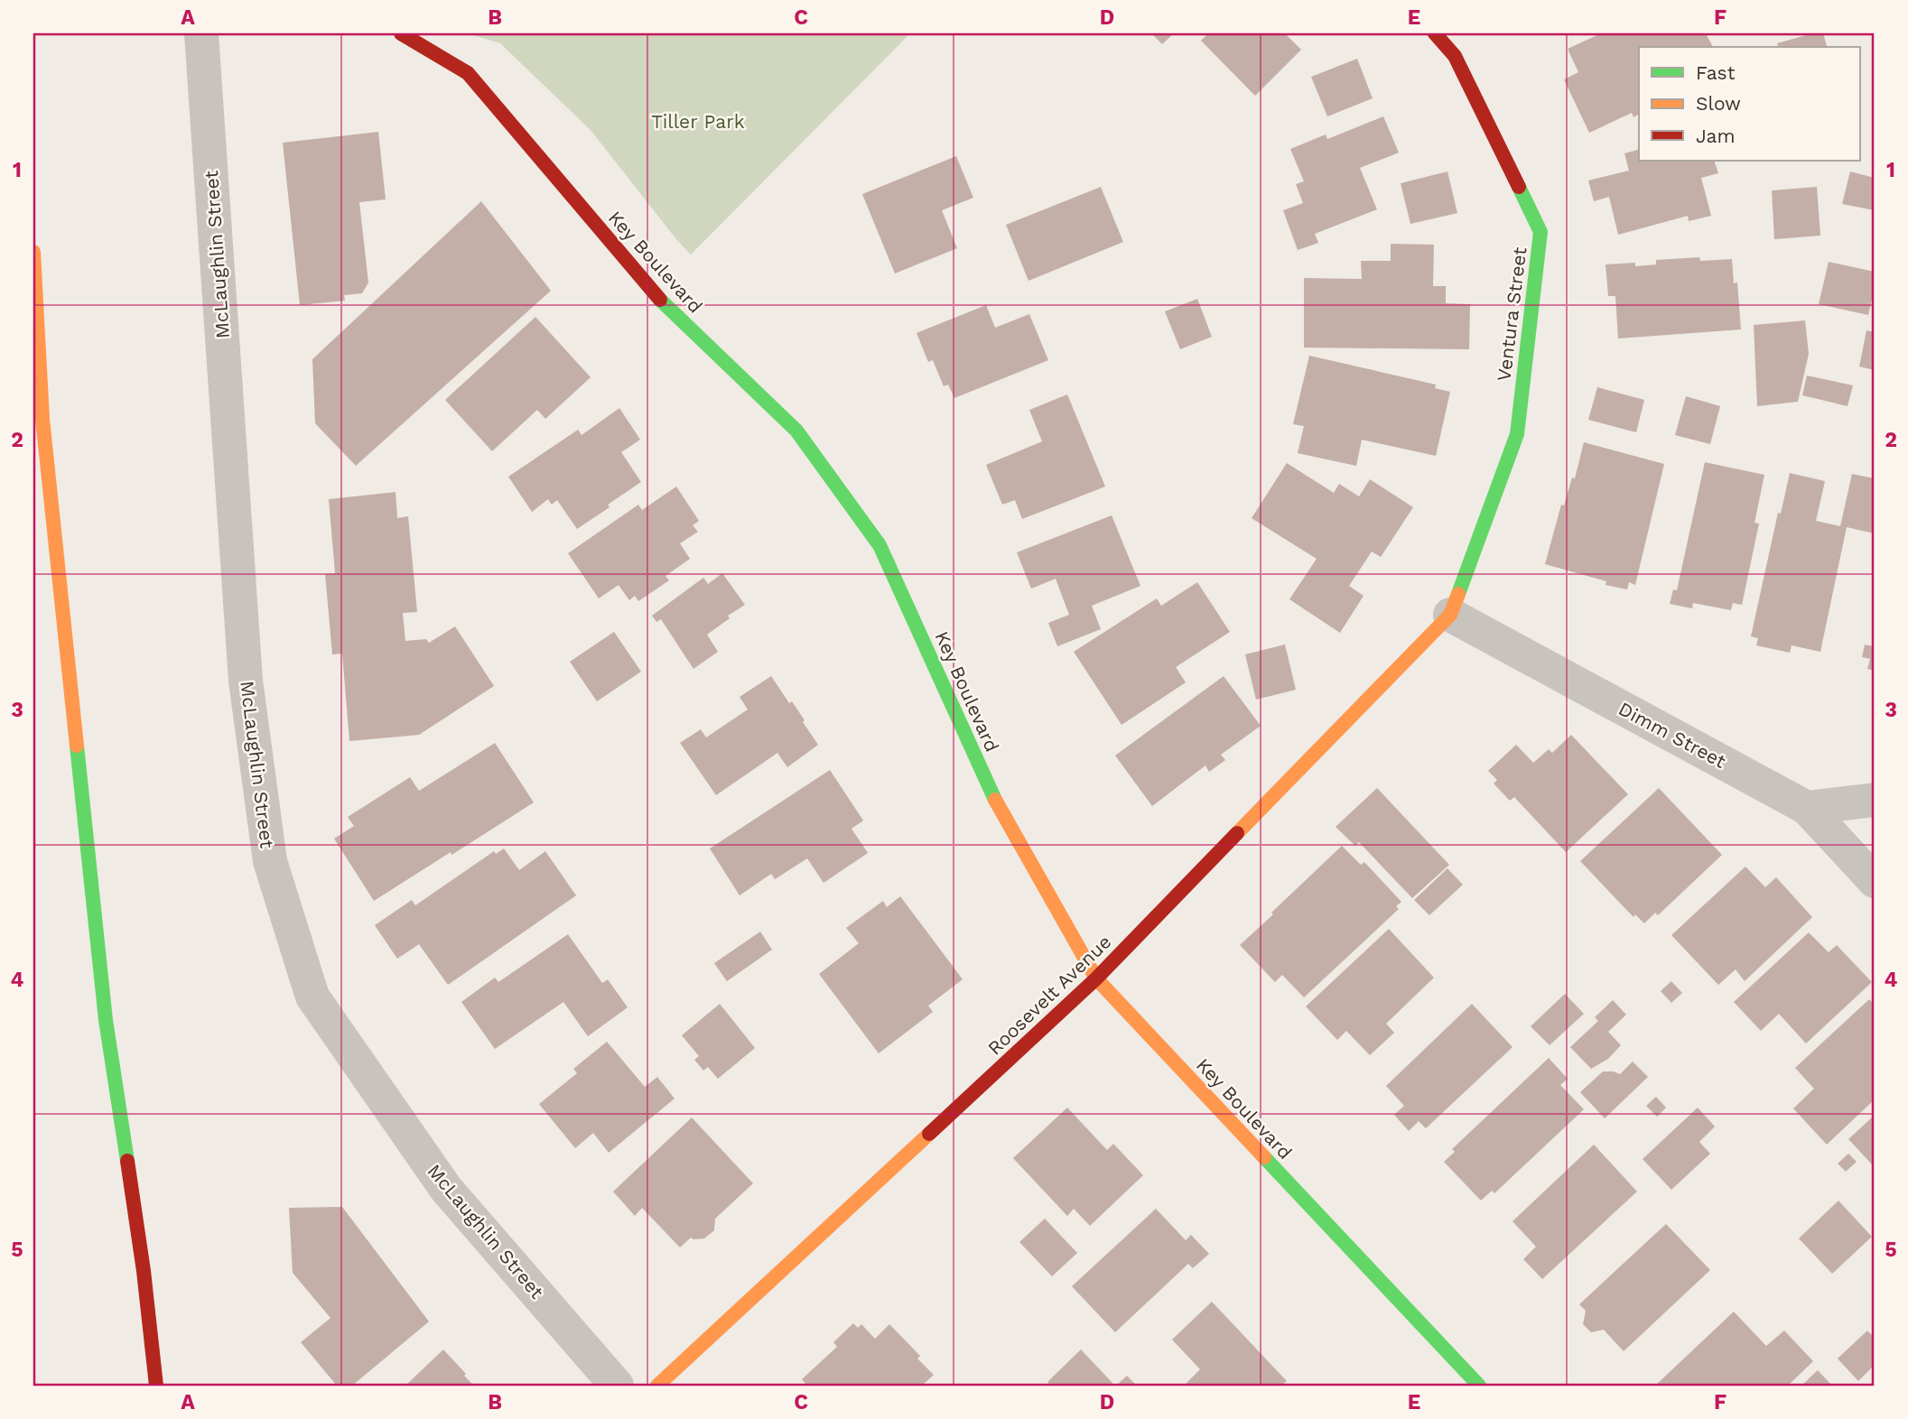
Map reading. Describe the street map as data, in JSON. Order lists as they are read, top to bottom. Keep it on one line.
{"streets":{"main road":["Key Boulevard","Ventura Street","Roosevelt Avenue"],"street":["McLaughlin Street","Dimm Street"]},"crossings":[["Key Boulevard","Roosevelt Avenue"],["Ventura Street","Dimm Street"],["Ventura Street","Roosevelt Avenue"],["Dimm Street","Roosevelt Avenue"]],"parks":["Tiller Park"],"legend":["Fast","Slow","Jam"],"grid":{"columns":["A","B","C","D","E","F"],"rows":["1","2","3","4","5"]}}
